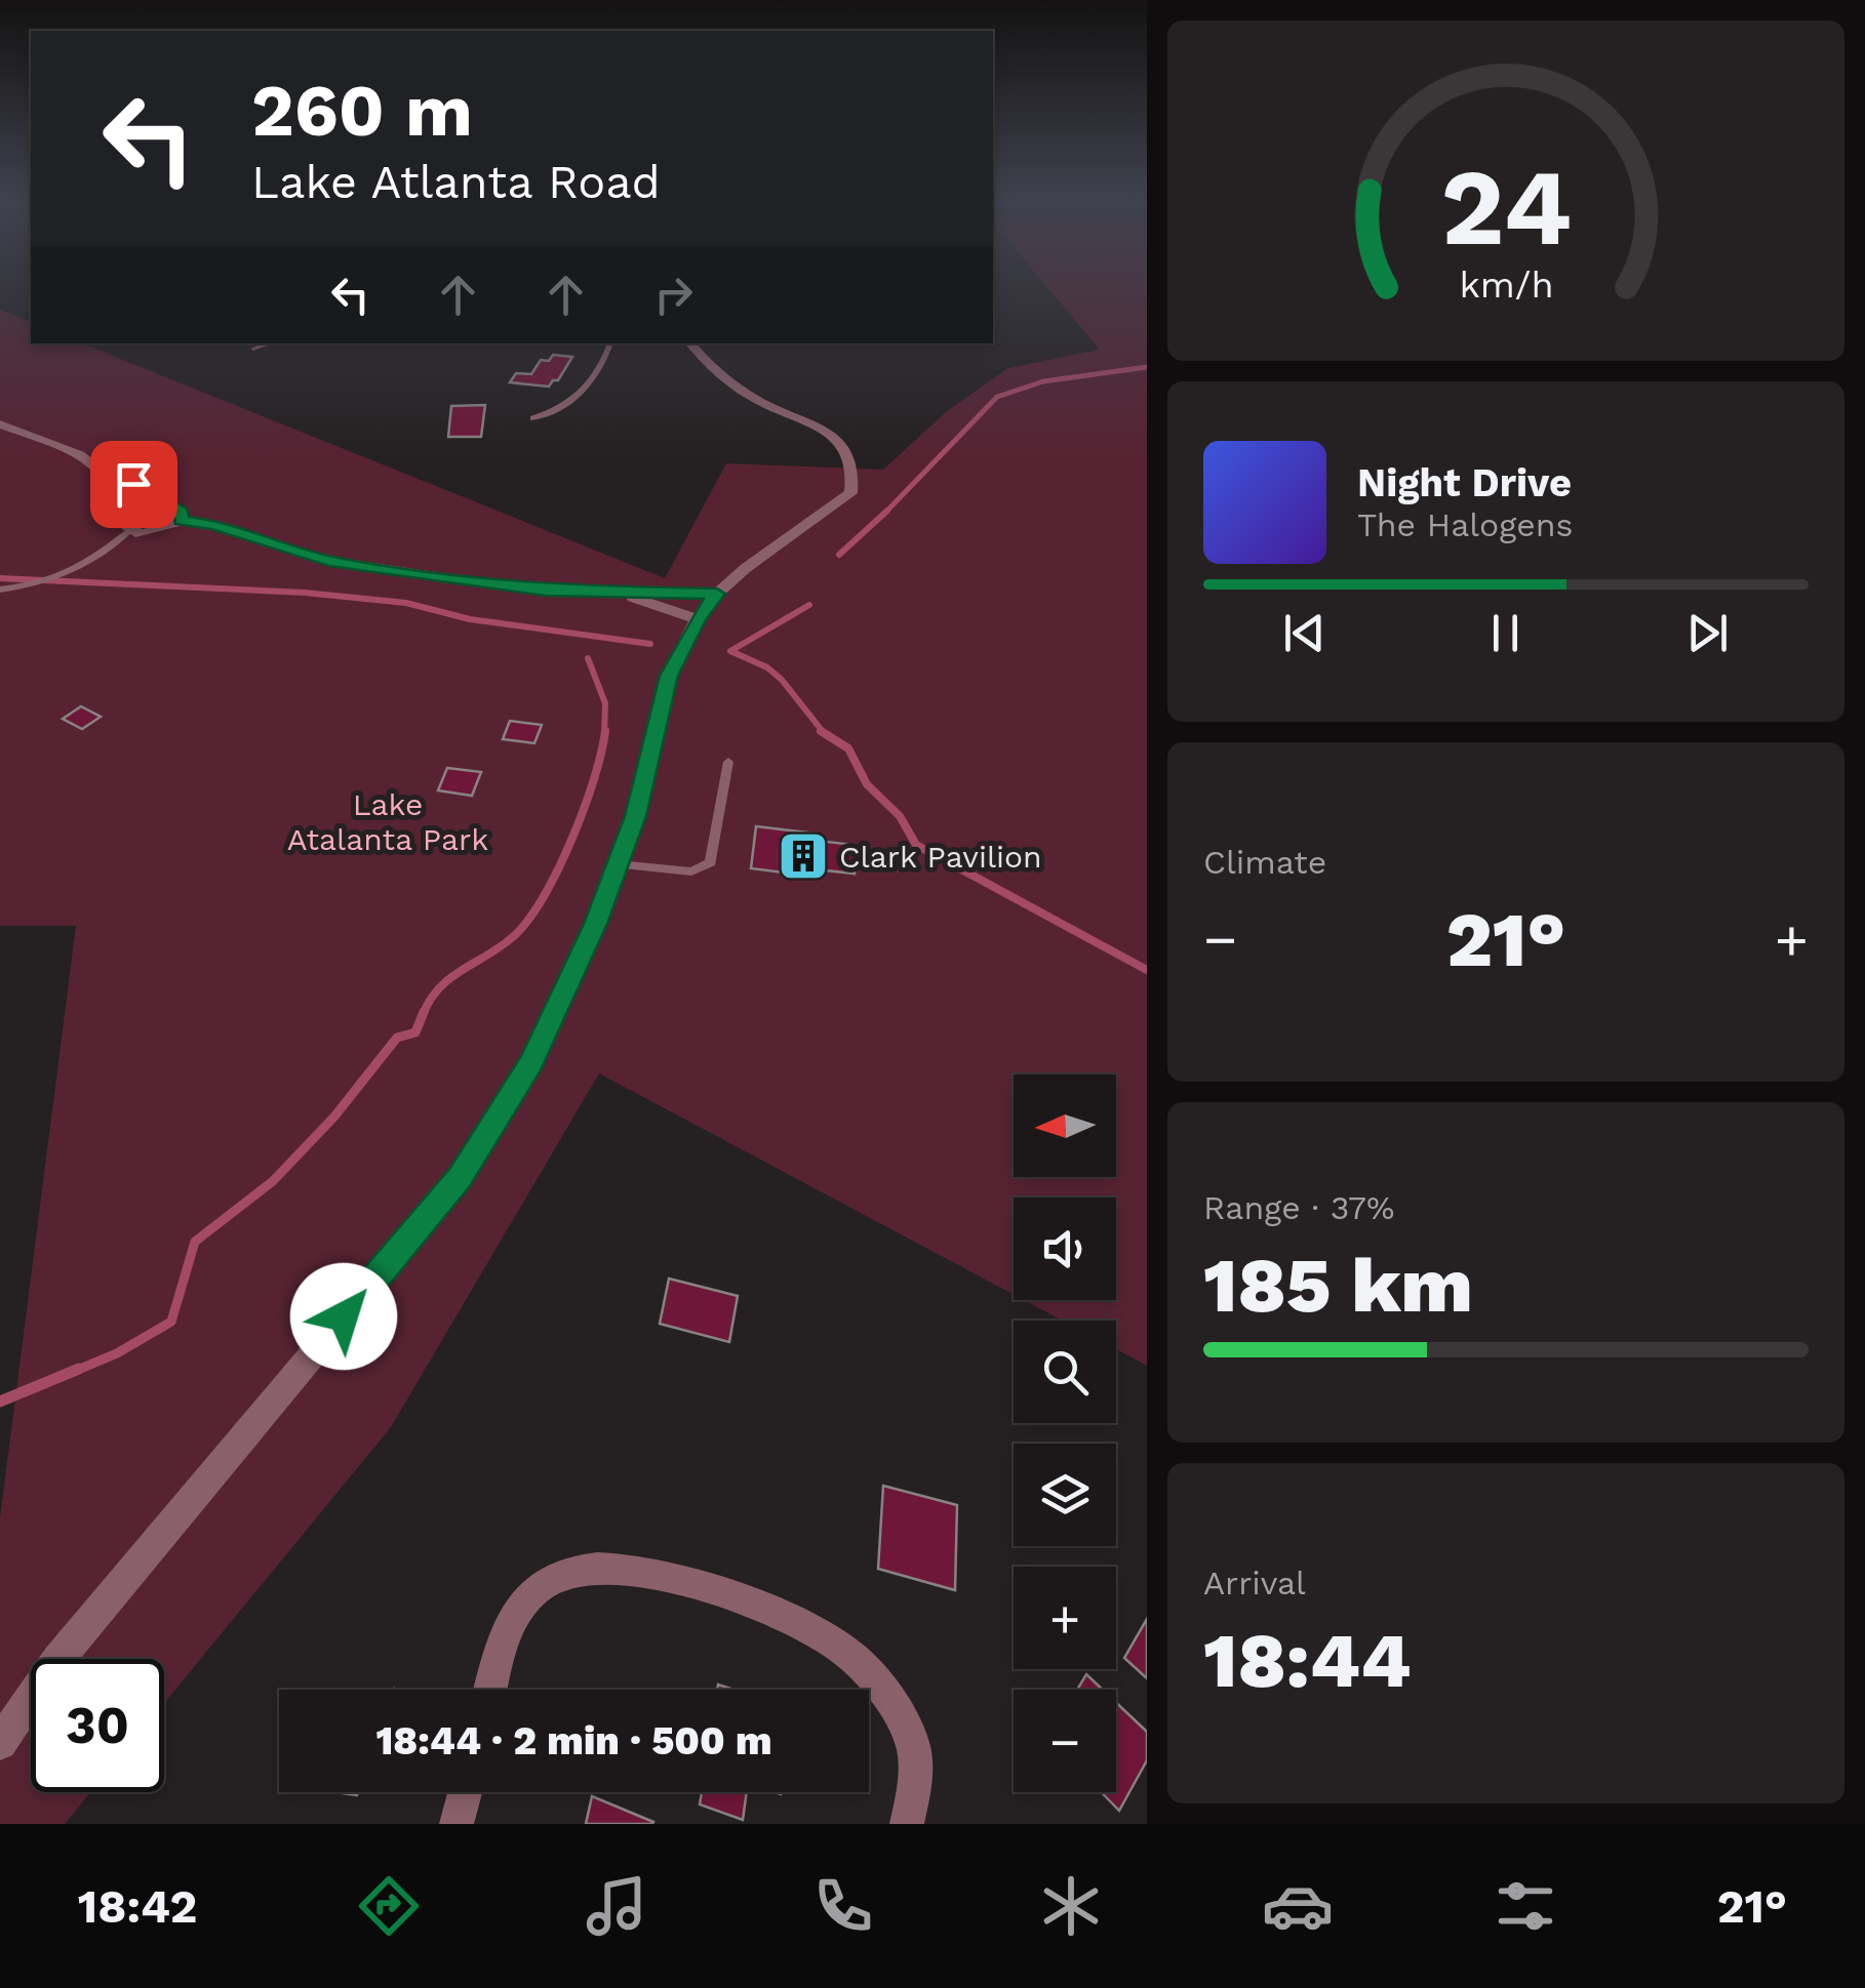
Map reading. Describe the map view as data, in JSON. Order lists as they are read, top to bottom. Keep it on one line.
{"parks":["Lake Atalanta Park"],"places":{"building":["Clark Pavilion"]},"north":"left","page":{"turn":["260 m","Lake Atlanta Road"],"song":["Night Drive","The Halogens"],"tile":["Climate",["Range · 37%","185 km"],["Arrival","18:44"]],"heat":["−","21°","+"],"map_buttons":["+","−"],"limit":"30","trip":"18:44 · 2 min · 500 m","tabs":["18:42","21°"],"gauge":["24","km/h"]}}
